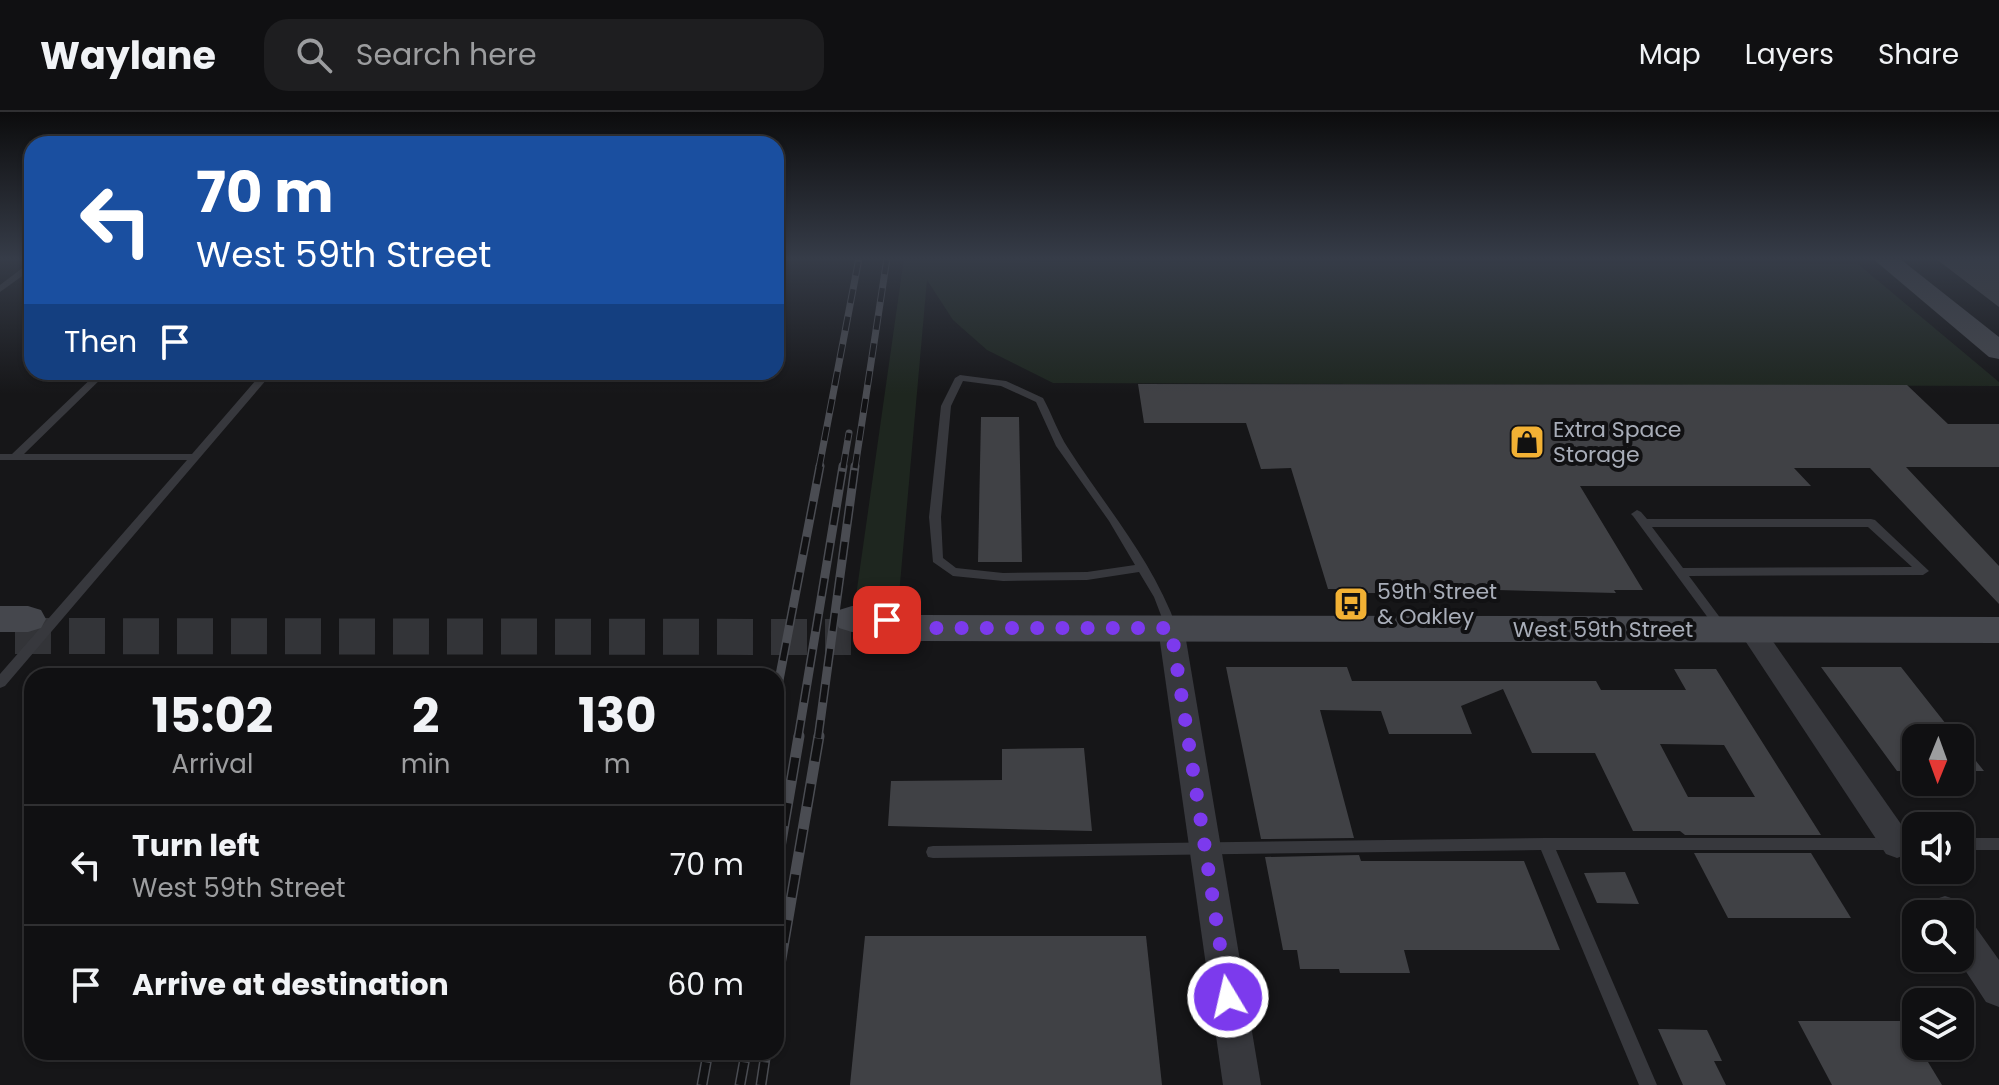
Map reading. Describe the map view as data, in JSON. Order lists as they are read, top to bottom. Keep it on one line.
{"streets":{"street":["West 59th Street"]},"places":{"shop":["Extra Space Storage"],"bus stop":["59th Street & Oakley"]},"north":"bottom","page":{"header":"Waylane","search":"Search here","nav":["Map","Layers","Share"],"turn":["70 m","West 59th Street"],"then":"Then","eta":["15:02","Arrival","2","min","130","m"],"list":[{"name":"Turn left","note":"West 59th Street","value":"70 m"},{"name":"Arrive at destination","value":"60 m"}]}}
